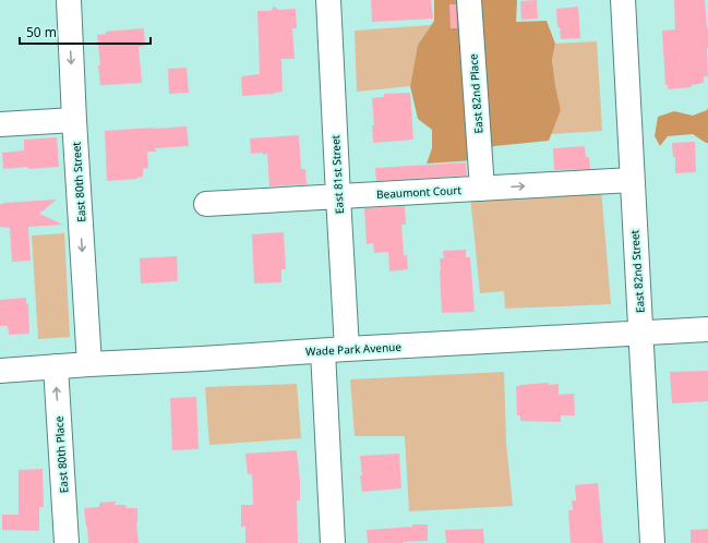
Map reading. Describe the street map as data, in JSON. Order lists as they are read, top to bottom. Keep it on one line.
{"streets":{"street":["East 82nd Place","East 81st Street","East 80th Street","Beaumont Court","East 82nd Street","Wade Park Avenue","East 80th Place"]},"crossings":[["East 82nd Place","Beaumont Court"],["East 81st Street","Beaumont Court"],["East 81st Street","Wade Park Avenue"],["East 80th Street","Wade Park Avenue"],["Beaumont Court","East 82nd Street"],["East 82nd Street","Wade Park Avenue"],["Wade Park Avenue","East 80th Place"]],"one_way":["East 80th Street","East 80th Place"],"scale_bar":"50 m"}
